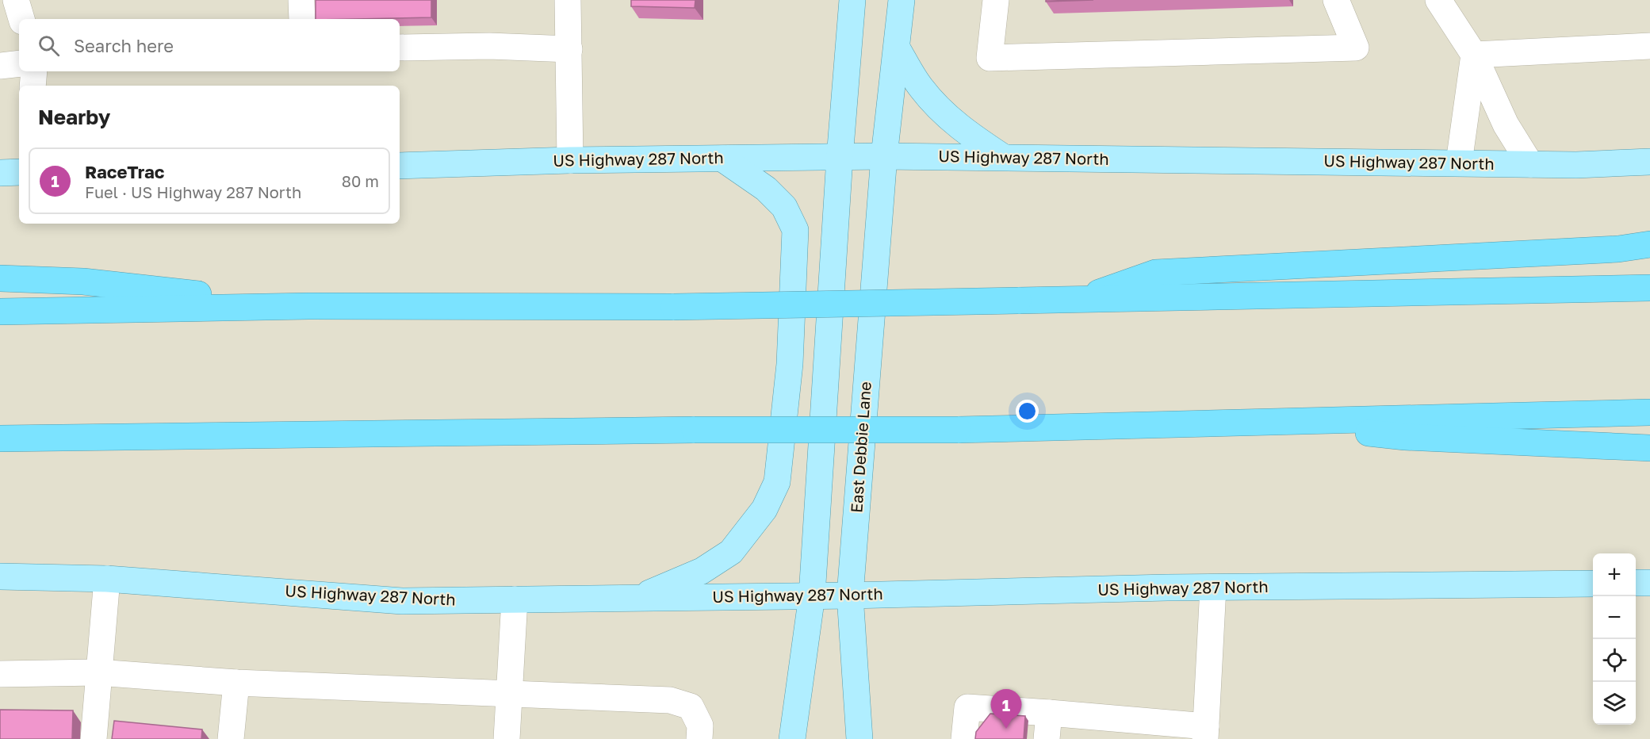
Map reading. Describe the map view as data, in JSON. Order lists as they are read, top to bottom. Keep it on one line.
{"streets":{"main road":["US Highway 287 North","East Debbie Lane"]},"crossings":[["US Highway 287 North","East Debbie Lane"]],"page":{"search":"Search here","heading":"Nearby","list":[{"mark":"1","name":"RaceTrac","note":"Fuel · US Highway 287 North","value":"80 m"}],"map_buttons":["+","−"],"pins":"1"}}
